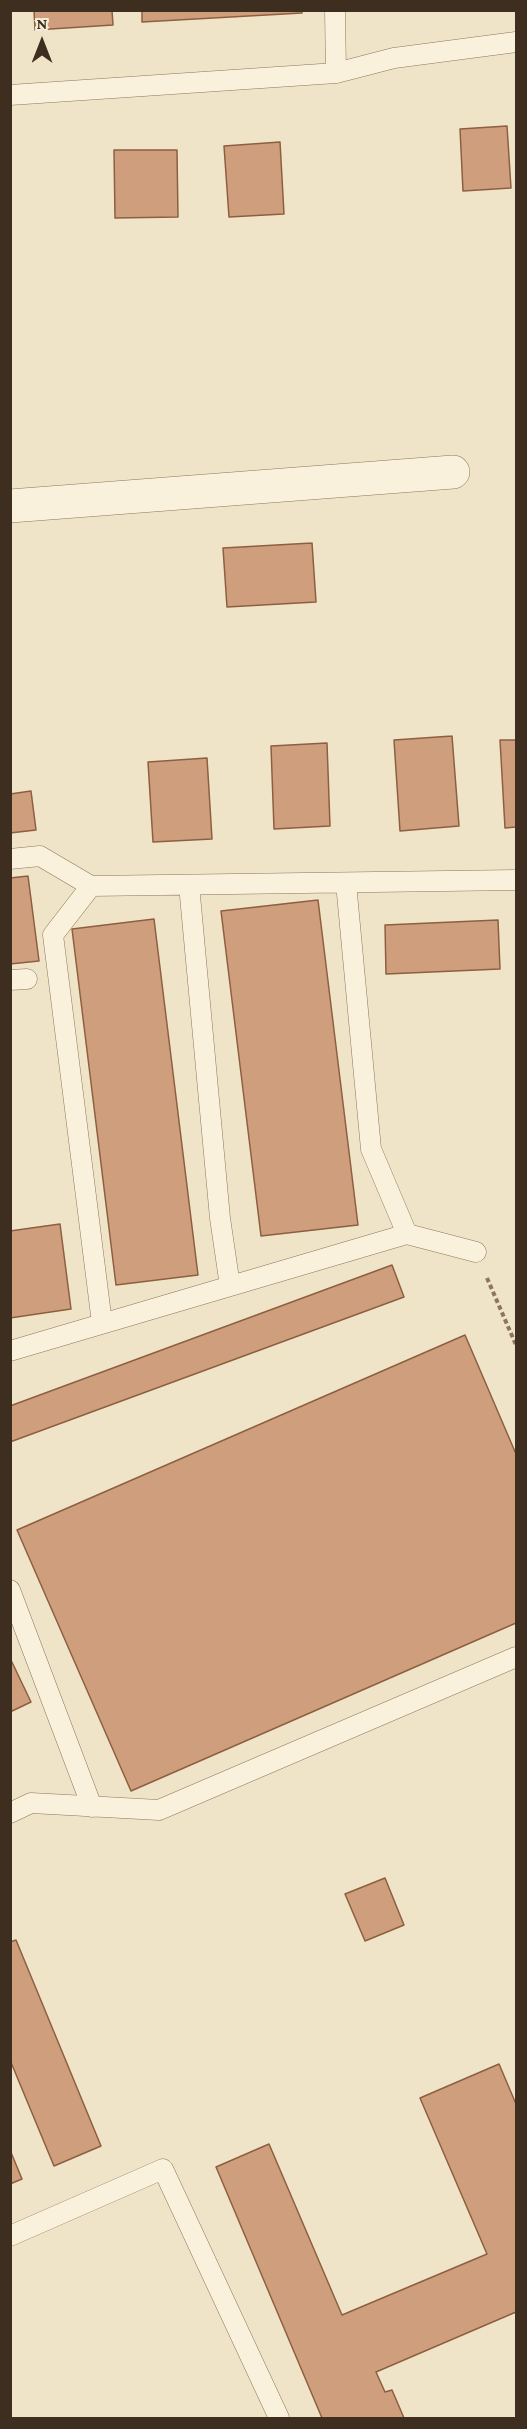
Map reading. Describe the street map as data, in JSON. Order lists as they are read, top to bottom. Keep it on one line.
{"north":"top"}
